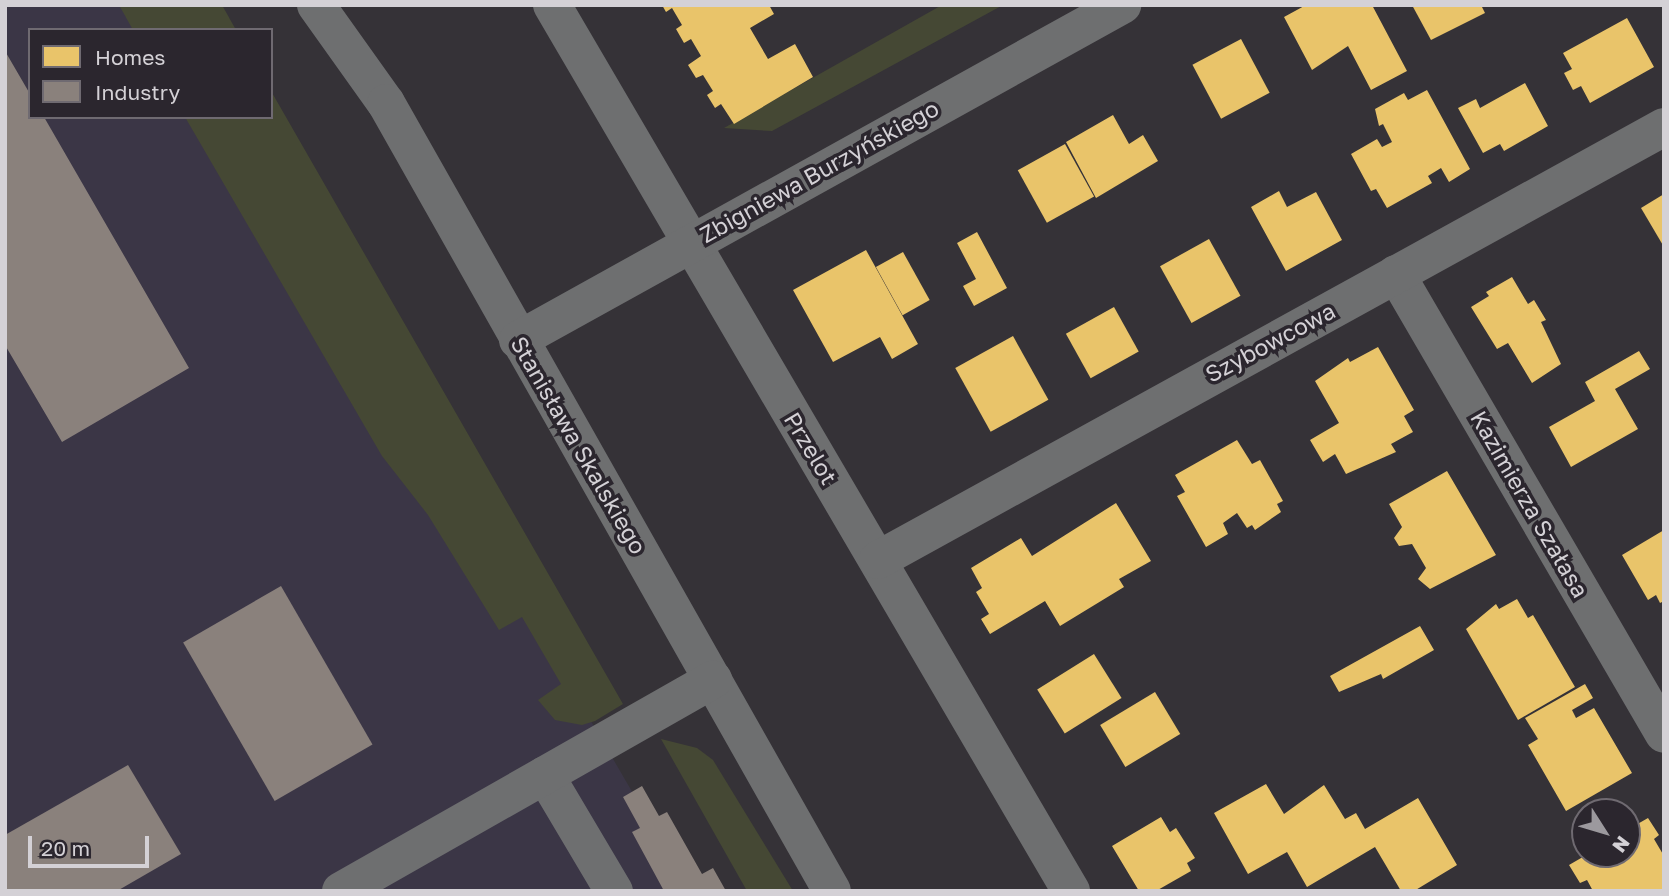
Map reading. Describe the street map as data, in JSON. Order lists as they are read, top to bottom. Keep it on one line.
{"streets":{"street":["Zbigniewa Burzyńskiego","Szybowcowa","Stanisława Skalskiego","Przelot","Kazimierza Szałasa"]},"crossings":[["Zbigniewa Burzyńskiego","Stanisława Skalskiego"],["Zbigniewa Burzyńskiego","Przelot"],["Szybowcowa","Przelot"],["Szybowcowa","Kazimierza Szałasa"]],"legend":["Homes","Industry"],"scale_bar":"20 m","north":"bottom right"}
